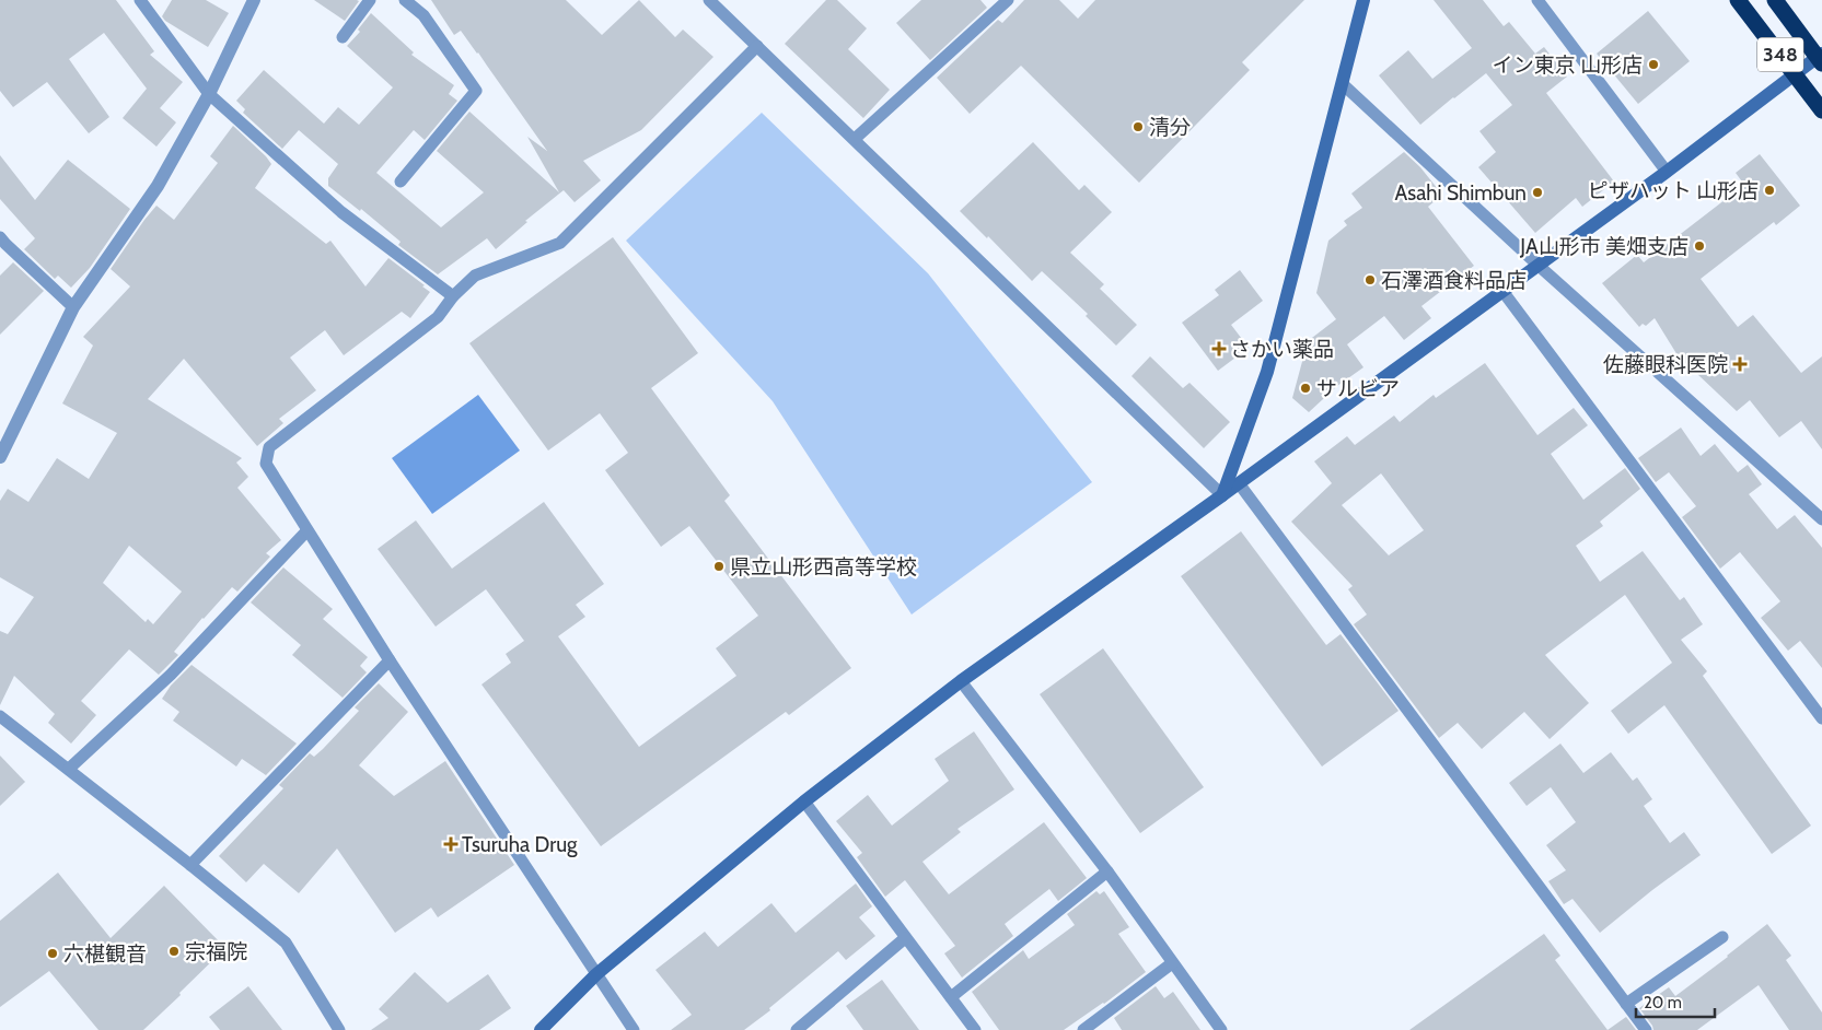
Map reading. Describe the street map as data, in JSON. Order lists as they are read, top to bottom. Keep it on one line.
{"streets":{"highway":["348"]},"places":{"other":["イン東京 山形店","清分","ピザハット 山形店","Asahi Shimbun","JA山形市 美畑支店","石澤酒食料品店","サルビア","県立山形西高等学校","宗福院","六椹観音"],"health":["さかい薬品","佐藤眼科医院","Tsuruha Drug"]},"scale_bar":"20 m"}
